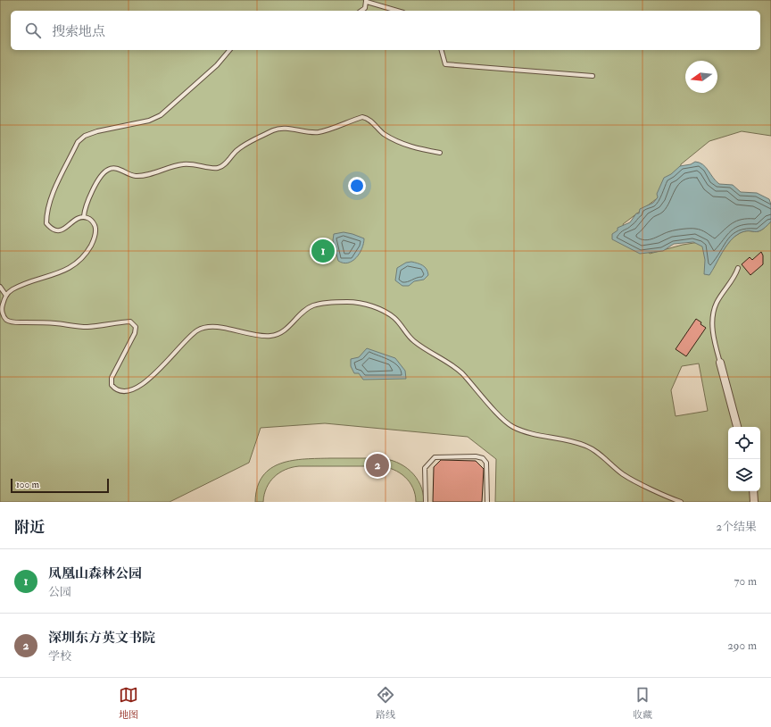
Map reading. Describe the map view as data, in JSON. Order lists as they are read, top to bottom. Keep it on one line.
{"scale_bar":"100 m","north":"left","page":{"search":"搜索地点","pins":["1","2"],"scale":"100 m","heading":["附近","2个结果"],"list":[{"mark":"1","name":"凤凰山森林公园","note":"公园","value":"70 m"},{"mark":"2","name":"深圳东方英文书院","note":"学校","value":"290 m"}],"nav":["地图","路线","收藏"]}}
